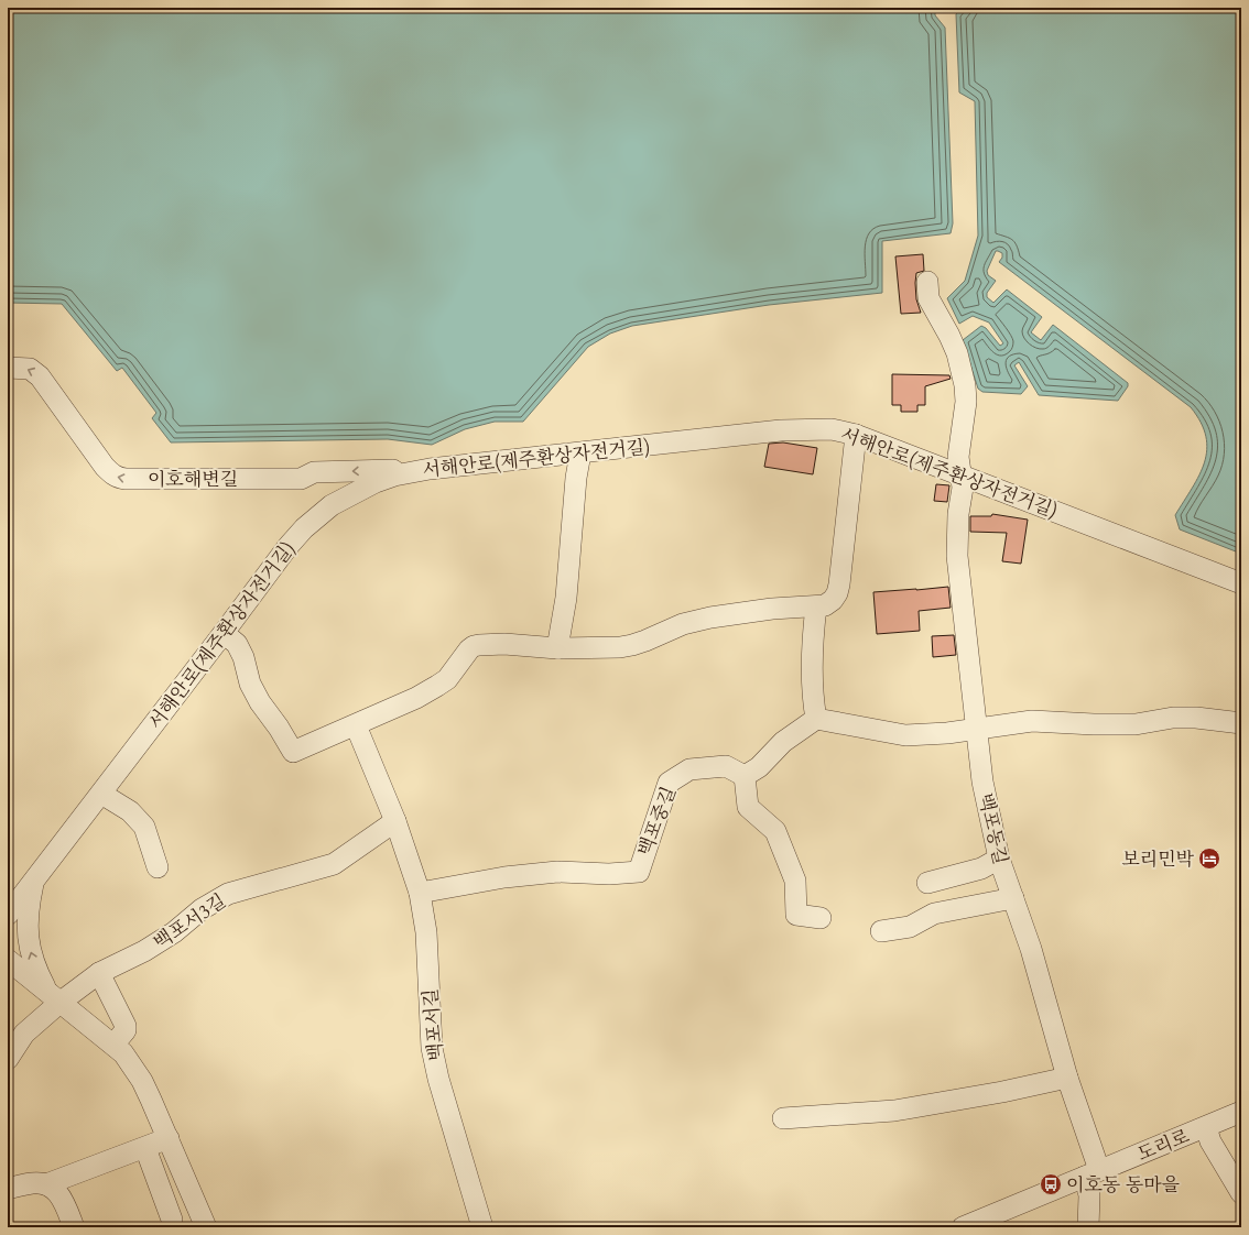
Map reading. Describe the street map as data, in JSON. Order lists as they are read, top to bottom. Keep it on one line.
{"streets":{"street":["서해안로(제주환상자전거길)","이호해변길","백포중길","백포동길","백포서3길","백포서길","도리로"]},"crossings":[["서해안로(제주환상자전거길)","이호해변길"],["서해안로(제주환상자전거길)","백포동길"],["백포중길","백포서길"],["백포동길","도리로"],["백포서3길","백포서길"]],"one_way":["이호해변길"],"places":{"hotel":["보리민박"],"bus stop":["이호동 동마을"]}}
